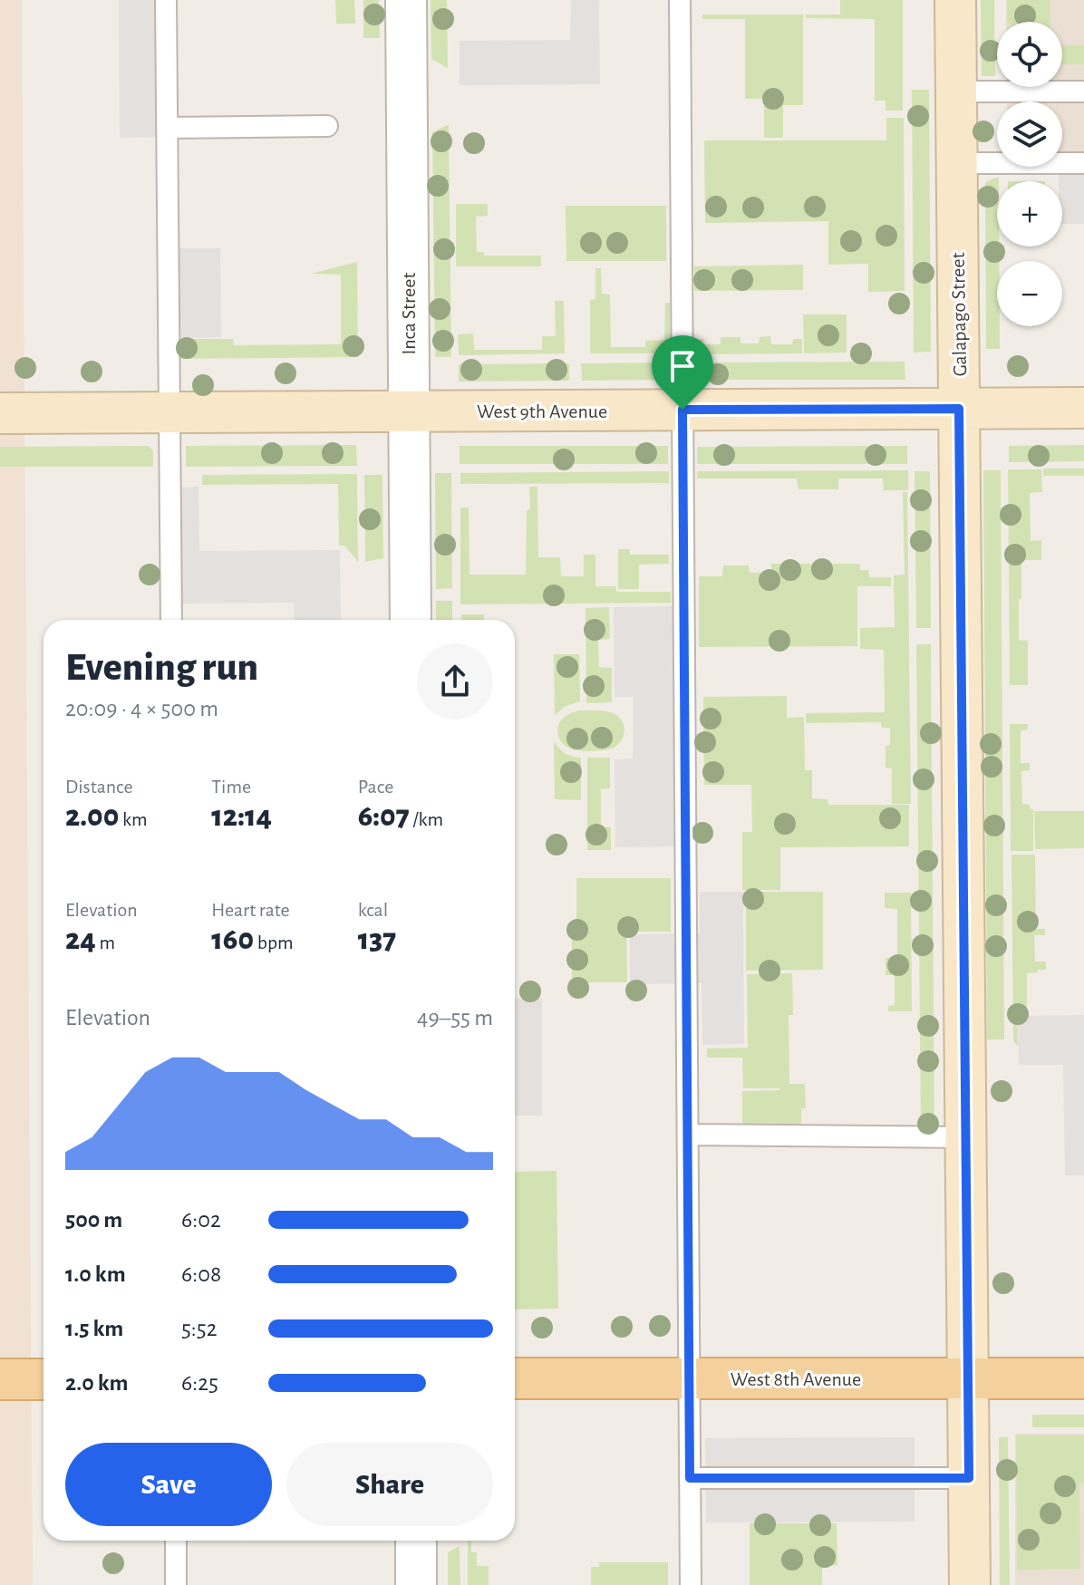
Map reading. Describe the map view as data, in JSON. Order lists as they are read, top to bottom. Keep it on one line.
{"streets":{"main road":["West 8th Avenue"],"street":["Inca Street","Galapago Street","West 9th Avenue"]},"crossings":[["Inca Street","West 9th Avenue"],["Galapago Street","West 9th Avenue"],["Galapago Street","West 8th Avenue"]],"page":{"map_buttons":["+","−"],"heading":["Evening run","20:09 · 4 × 500 m"],"stats":[["Distance","2.00 km"],["Time","12:14"],["Pace","6:07 /km"],["Elevation","24 m"],["Heart rate","160 bpm"],["kcal","137"]],"chart":["Elevation","49–55 m"],"list":[{"name":"500 m","note":"6:02"},{"name":"1.0 km","note":"6:08"},{"name":"1.5 km","note":"5:52"},{"name":"2.0 km","note":"6:25"}],"buttons":["Save","Share"]}}
